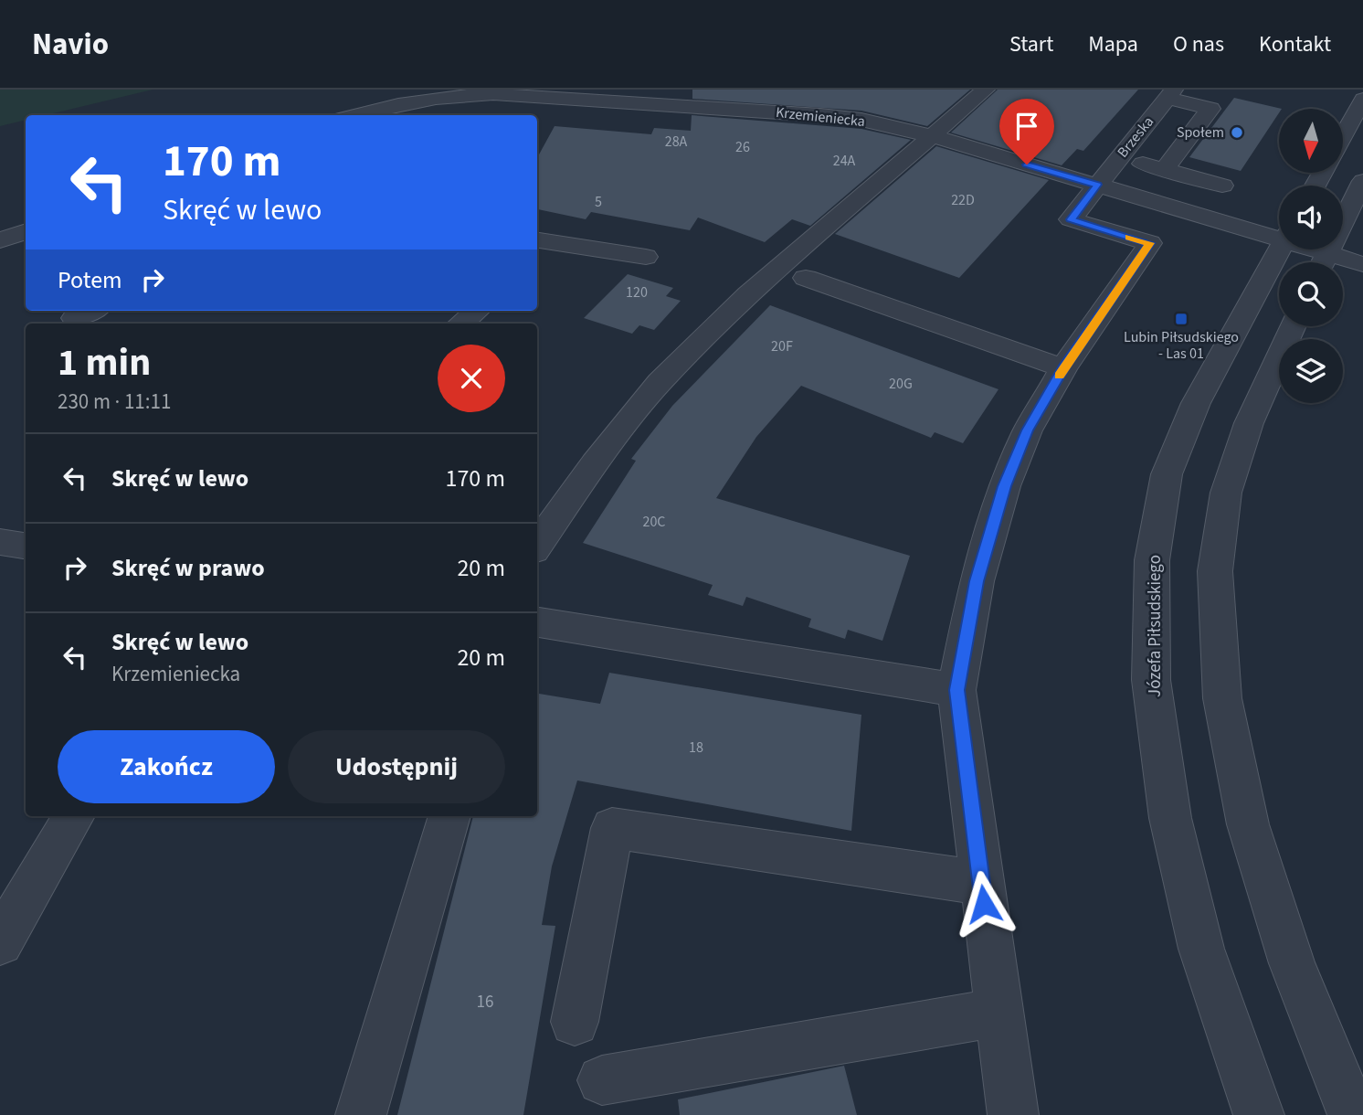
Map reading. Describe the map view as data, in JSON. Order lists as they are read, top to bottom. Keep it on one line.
{"streets":{"street":["Krzemieniecka","Brzeska","Józefa Piłsudskiego"]},"crossings":[["Krzemieniecka","Brzeska"]],"places":{"other":["Społem"],"transit":["Lubin Piłsudskiego - Las 01"]},"house_numbers":["28A","26","24A","22D","5","120","20F","20G","20C","18","16"],"north":"bottom","page":{"header":"Navio","nav":["Start","Mapa","O nas","Kontakt"],"turn":["170 m","Skręć w lewo"],"then":"Potem","heading":["1 min","230 m · 11:11"],"list":[{"name":"Skręć w lewo","value":"170 m"},{"name":"Skręć w prawo","value":"20 m"},{"name":"Skręć w lewo","note":"Krzemieniecka","value":"20 m"}],"buttons":["Zakończ","Udostępnij"]}}
